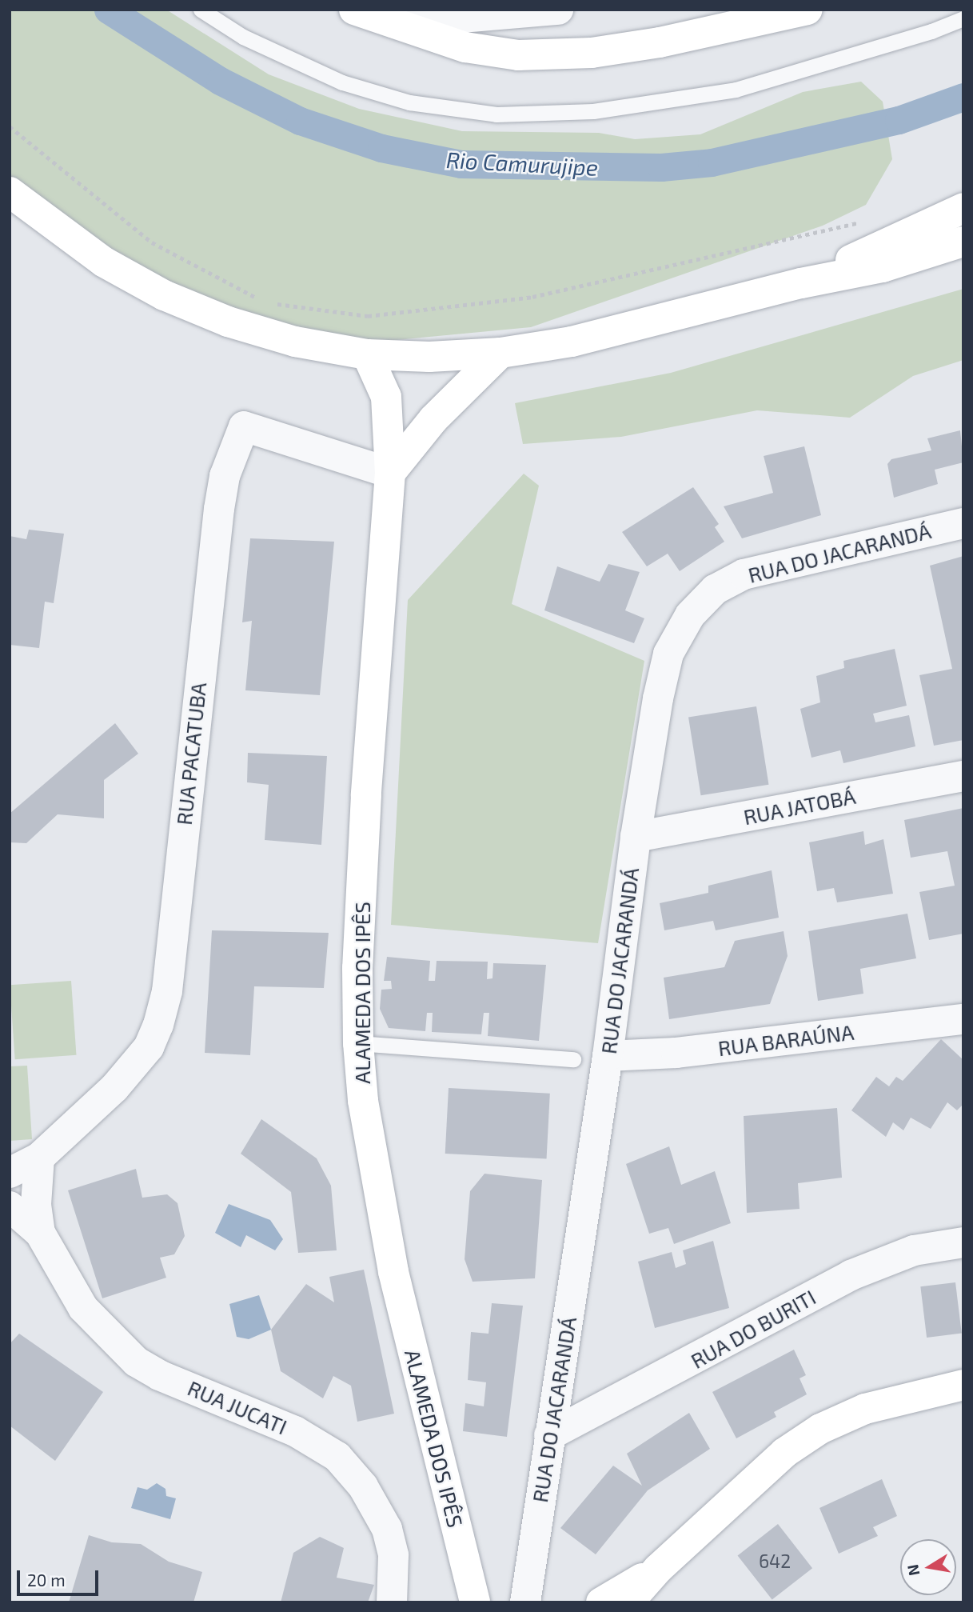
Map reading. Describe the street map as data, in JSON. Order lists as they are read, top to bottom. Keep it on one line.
{"streets":{"street":["RUA DO JACARANDÁ","RUA PACATUBA","RUA JATOBÁ","ALAMEDA DOS IPÊS","RUA BARAÚNA","RUA DO BURITI","RUA JUCATI"]},"crossings":[["RUA DO JACARANDÁ","RUA JATOBÁ"],["RUA DO JACARANDÁ","RUA BARAÚNA"],["RUA DO JACARANDÁ","RUA DO BURITI"],["RUA PACATUBA","ALAMEDA DOS IPÊS"],["RUA PACATUBA","RUA JUCATI"]],"water":["Rio Camurujipe"],"house_numbers":["642"],"scale_bar":"20 m","north":"left"}
